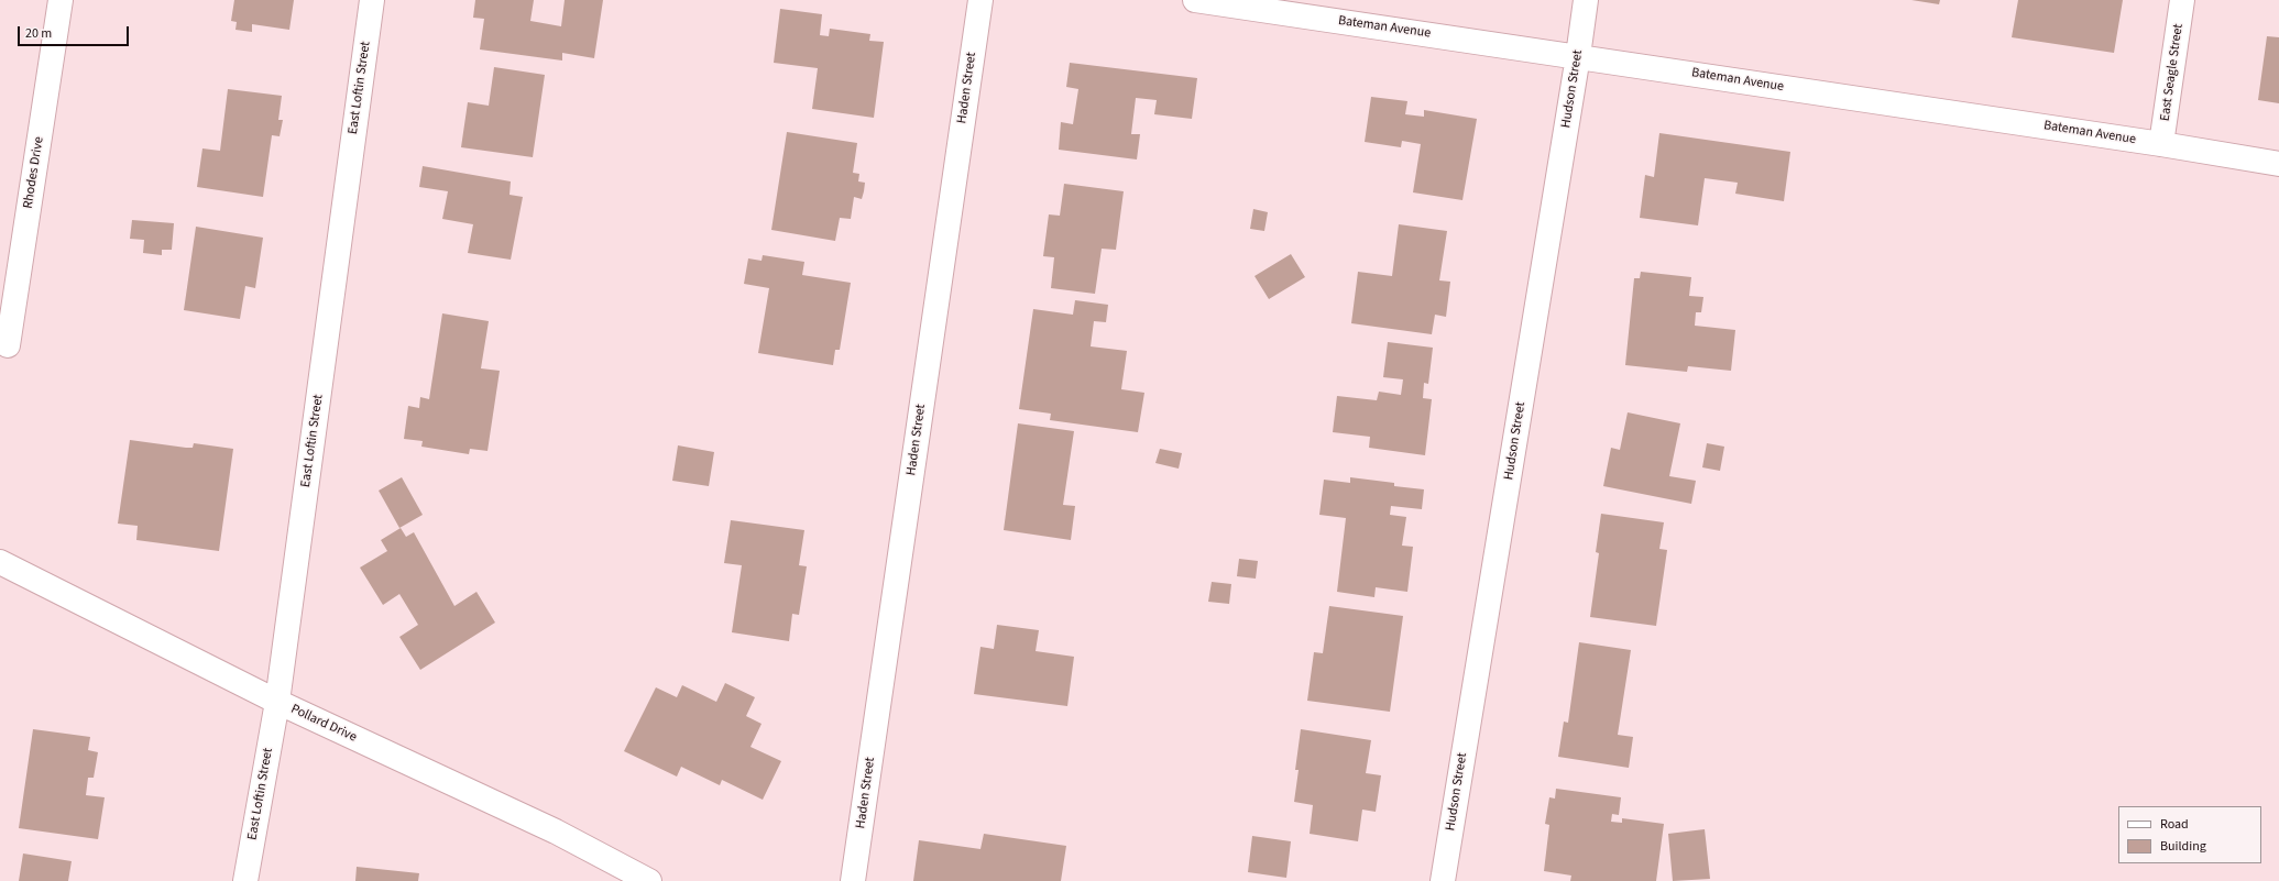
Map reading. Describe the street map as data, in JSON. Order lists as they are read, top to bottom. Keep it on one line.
{"streets":{"street":["Bateman Avenue","East Seagle Street","East Loftin Street","Haden Street","Hudson Street","Rhodes Drive","Pollard Drive"]},"crossings":[["Bateman Avenue","East Seagle Street"],["Bateman Avenue","Hudson Street"],["East Loftin Street","Pollard Drive"]],"legend":["Road","Building"],"scale_bar":"20 m"}
